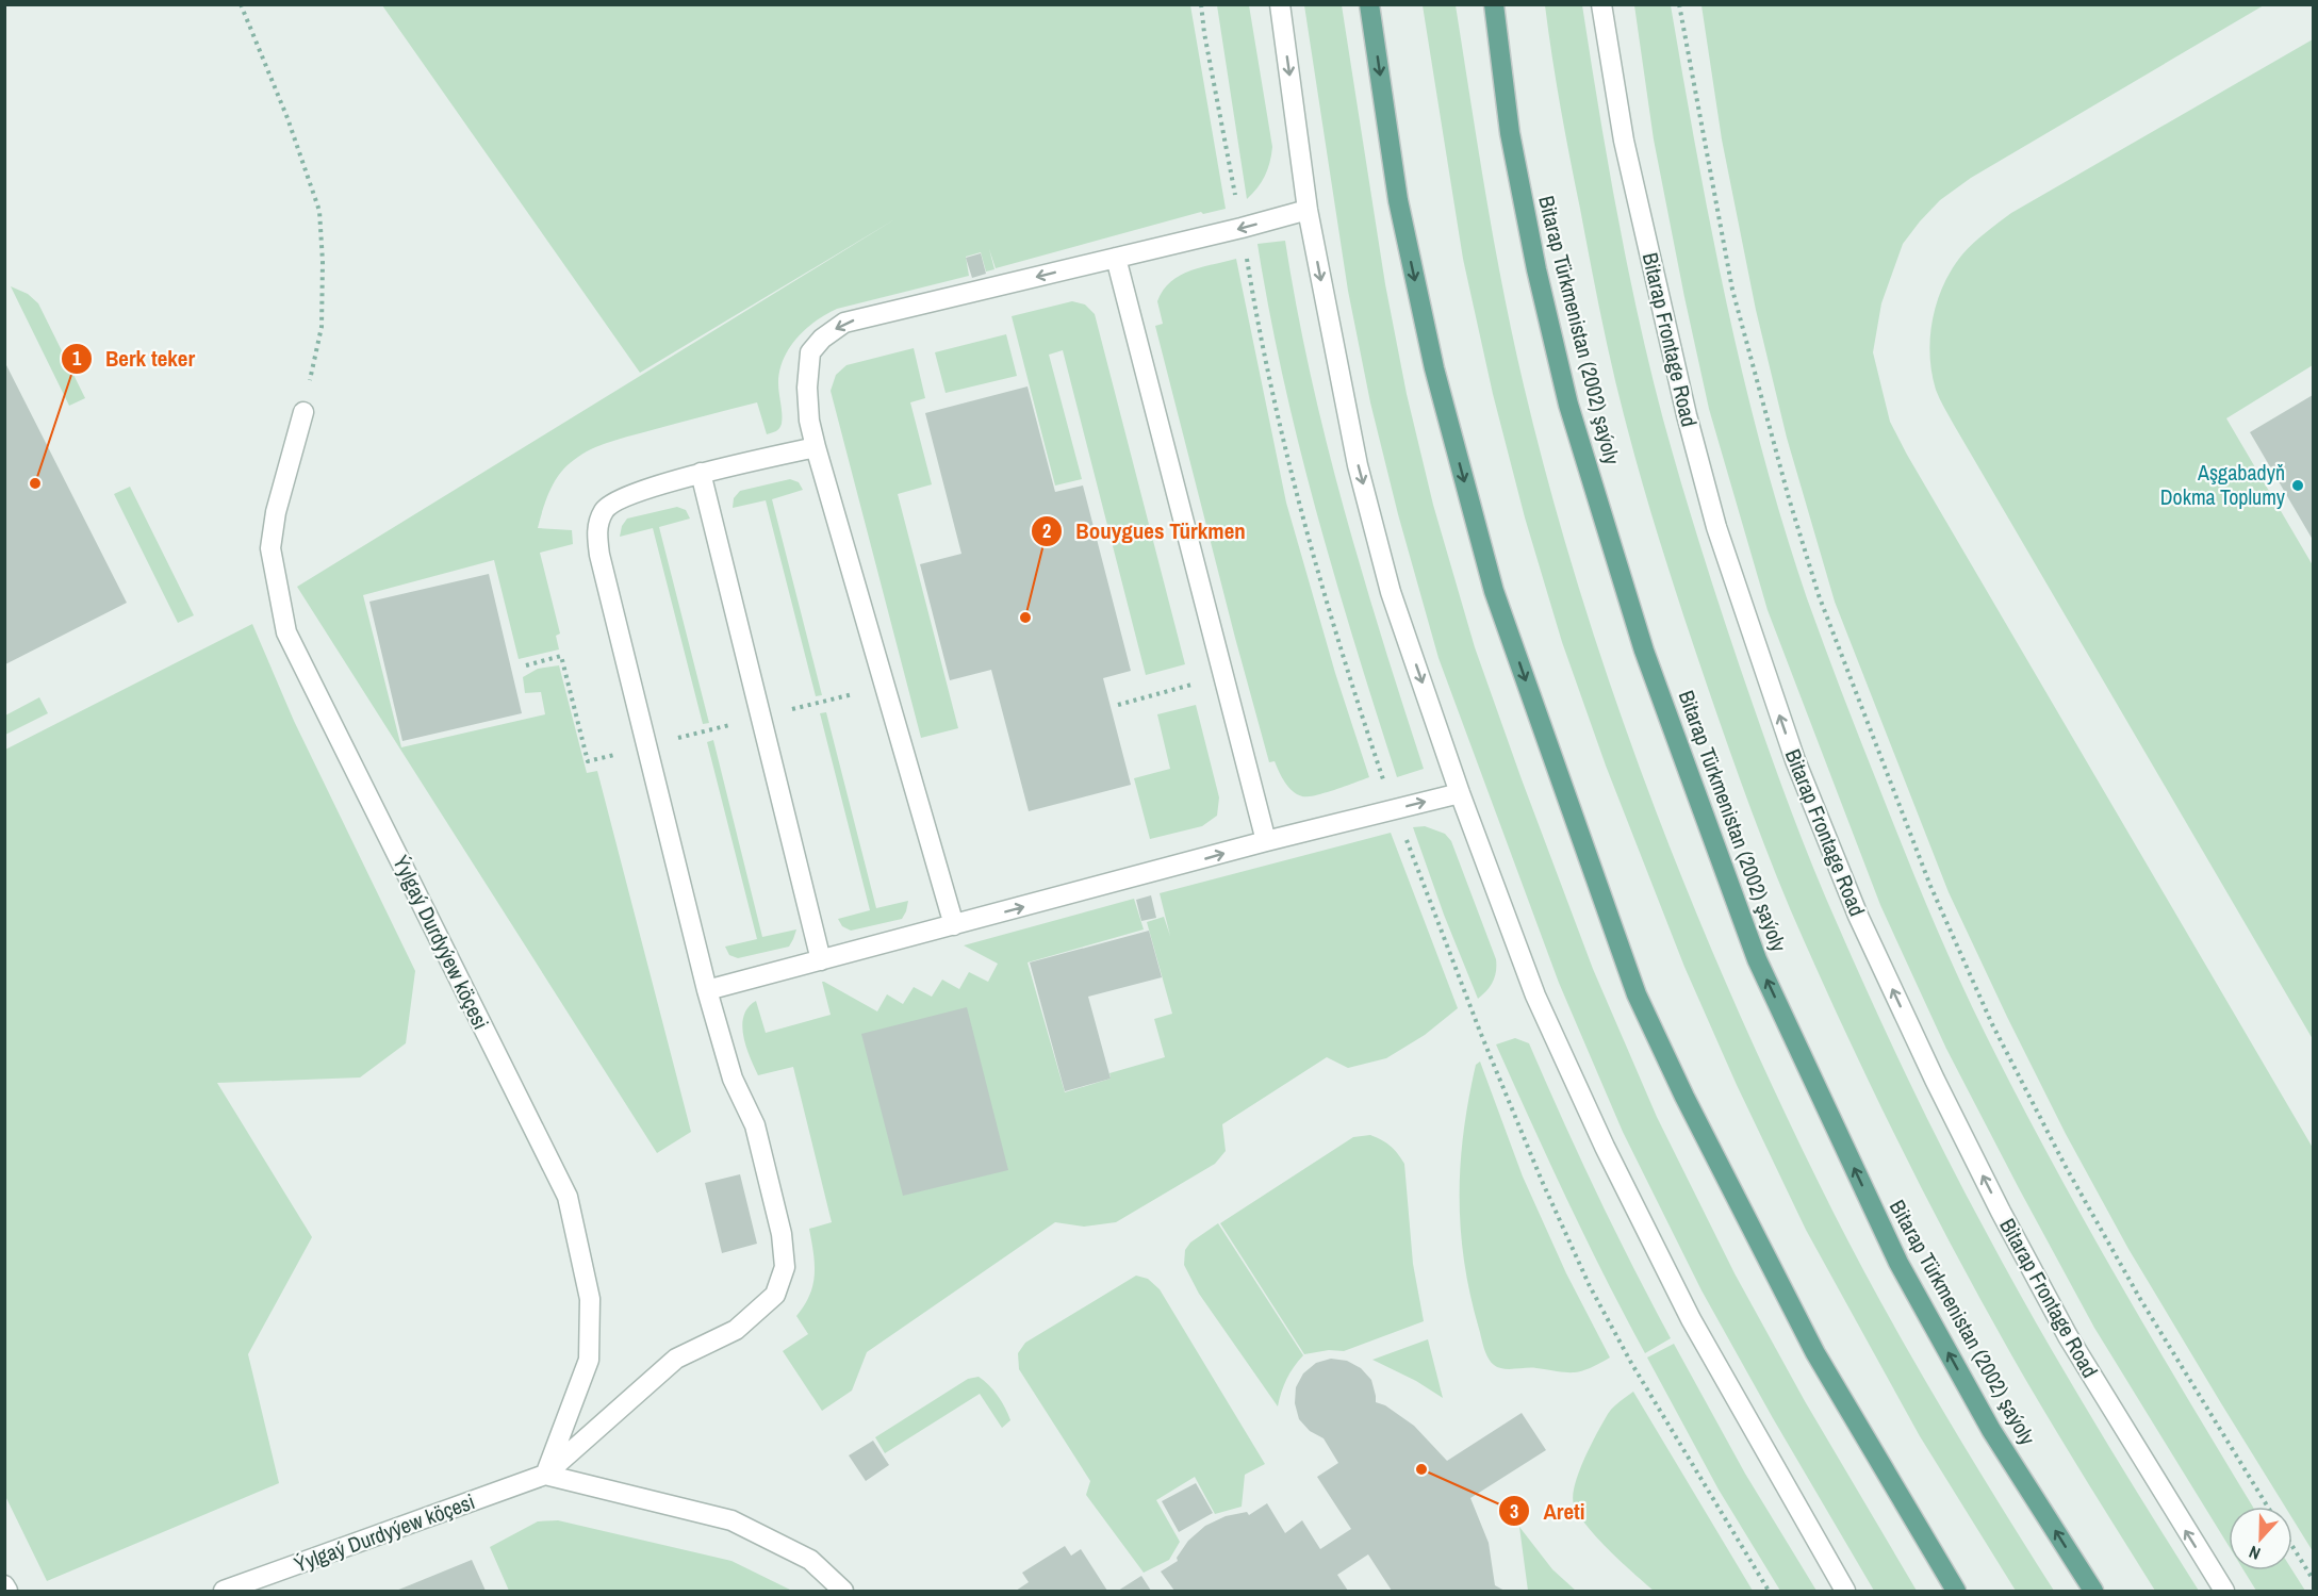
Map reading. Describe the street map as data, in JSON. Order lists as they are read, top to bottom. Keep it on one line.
{"streets":{"main road":["Bitarap Türkmenistan (2002) şaýoly"],"street":["Bitarap Frontage Road","Ýylgaý Durdyýew köçesi"]},"one_way":["Bitarap Frontage Road"],"places":["Berk teker","Aşgabadyň Dokma Toplumy","Bouygues Türkmen","Areti"],"north":"bottom"}
